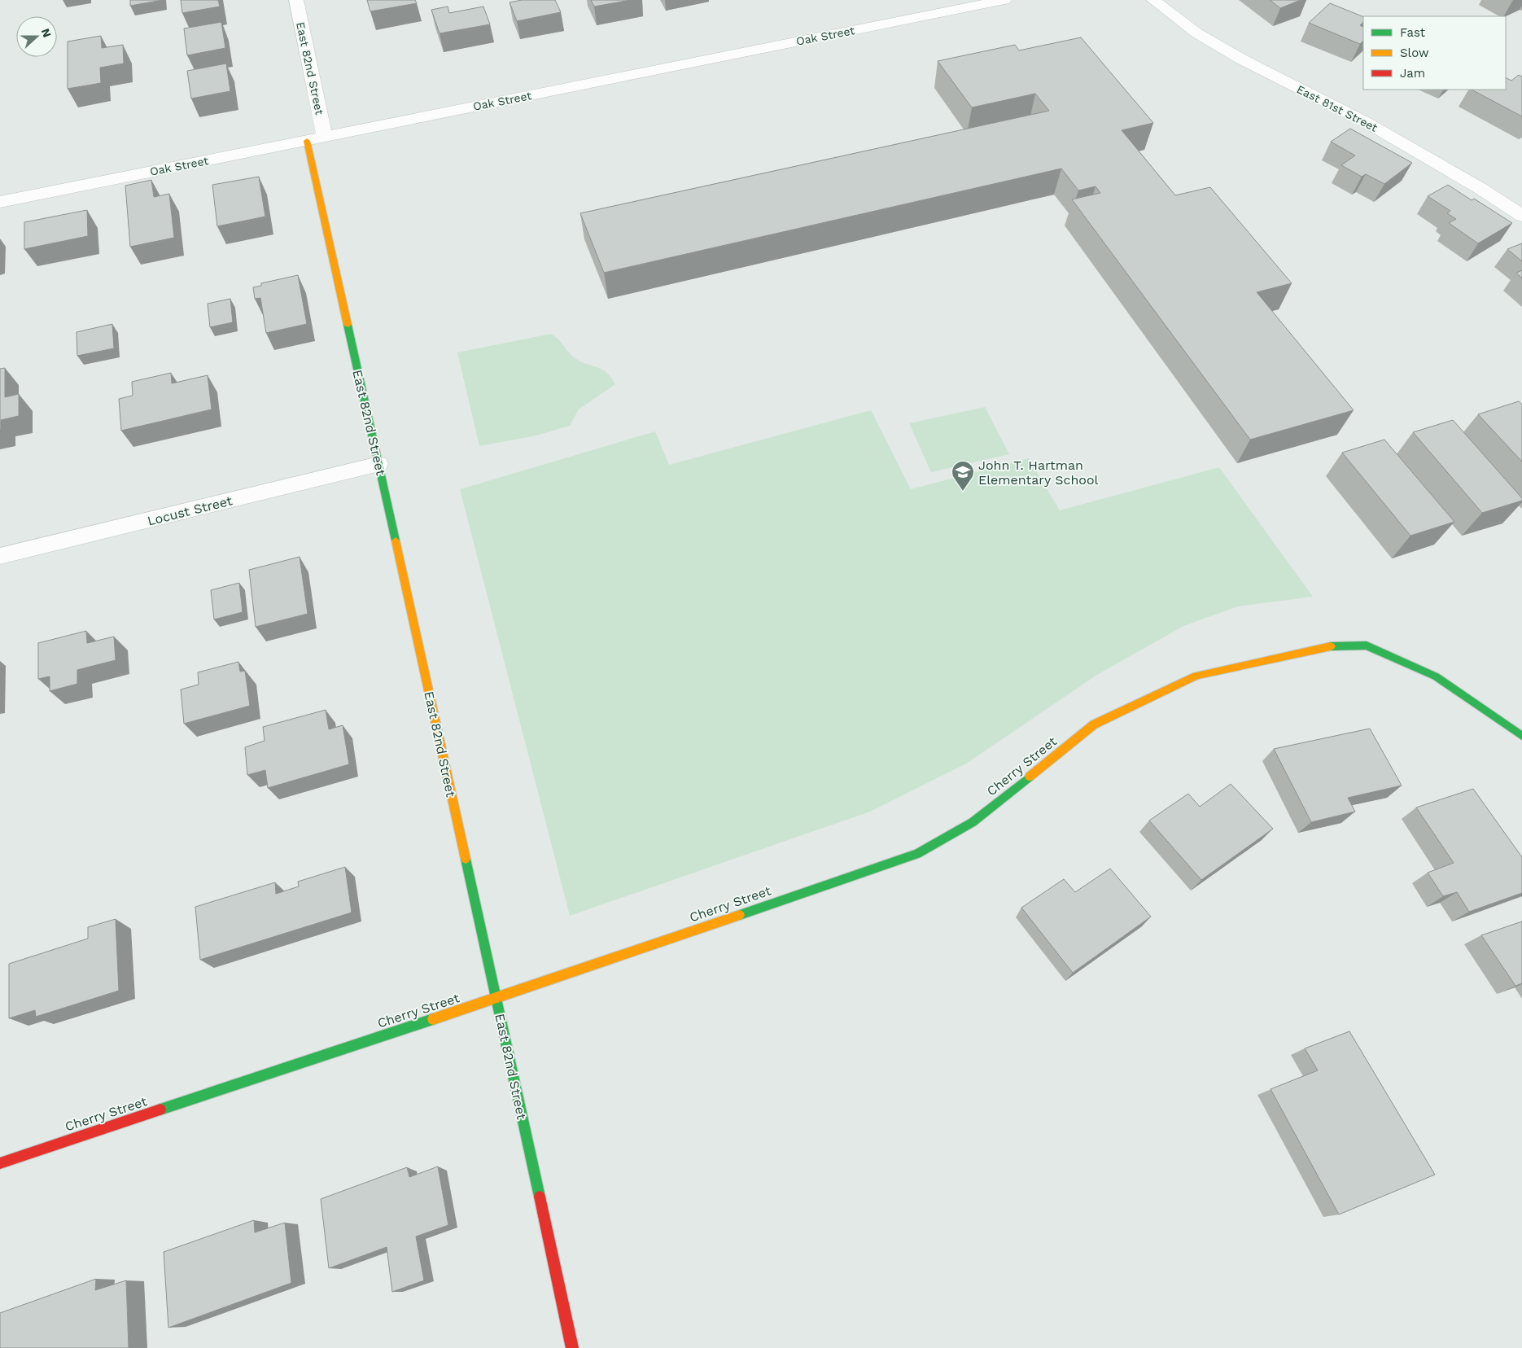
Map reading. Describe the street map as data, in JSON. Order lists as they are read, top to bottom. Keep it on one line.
{"streets":{"street":["Oak Street","East 82nd Street","East 81st Street","Locust Street","Cherry Street"]},"crossings":[["Oak Street","East 82nd Street"],["East 82nd Street","Locust Street"],["East 82nd Street","Cherry Street"]],"places":{"school or university":["John T. Hartman Elementary School"]},"legend":["Fast","Slow","Jam"],"north":"right"}
